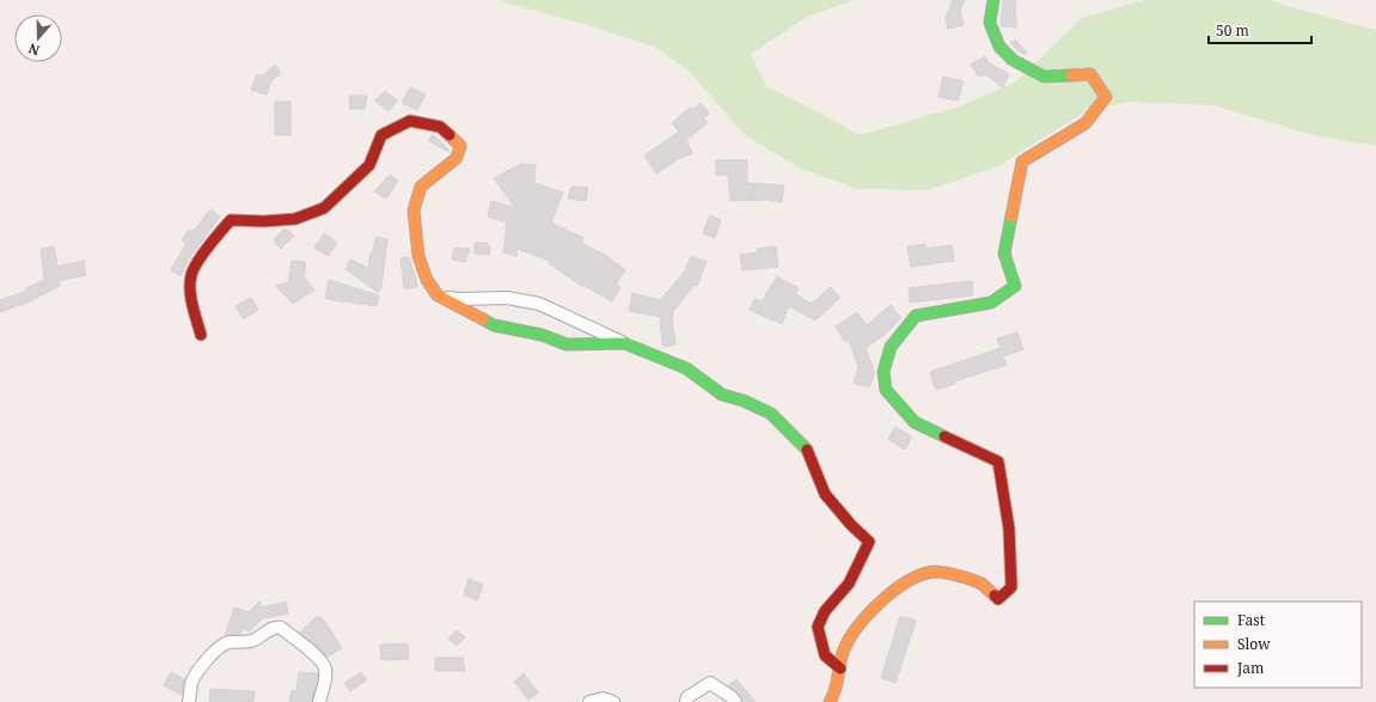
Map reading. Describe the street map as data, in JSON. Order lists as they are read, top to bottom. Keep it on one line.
{"legend":["Fast","Slow","Jam"],"scale_bar":"50 m","north":"bottom"}
